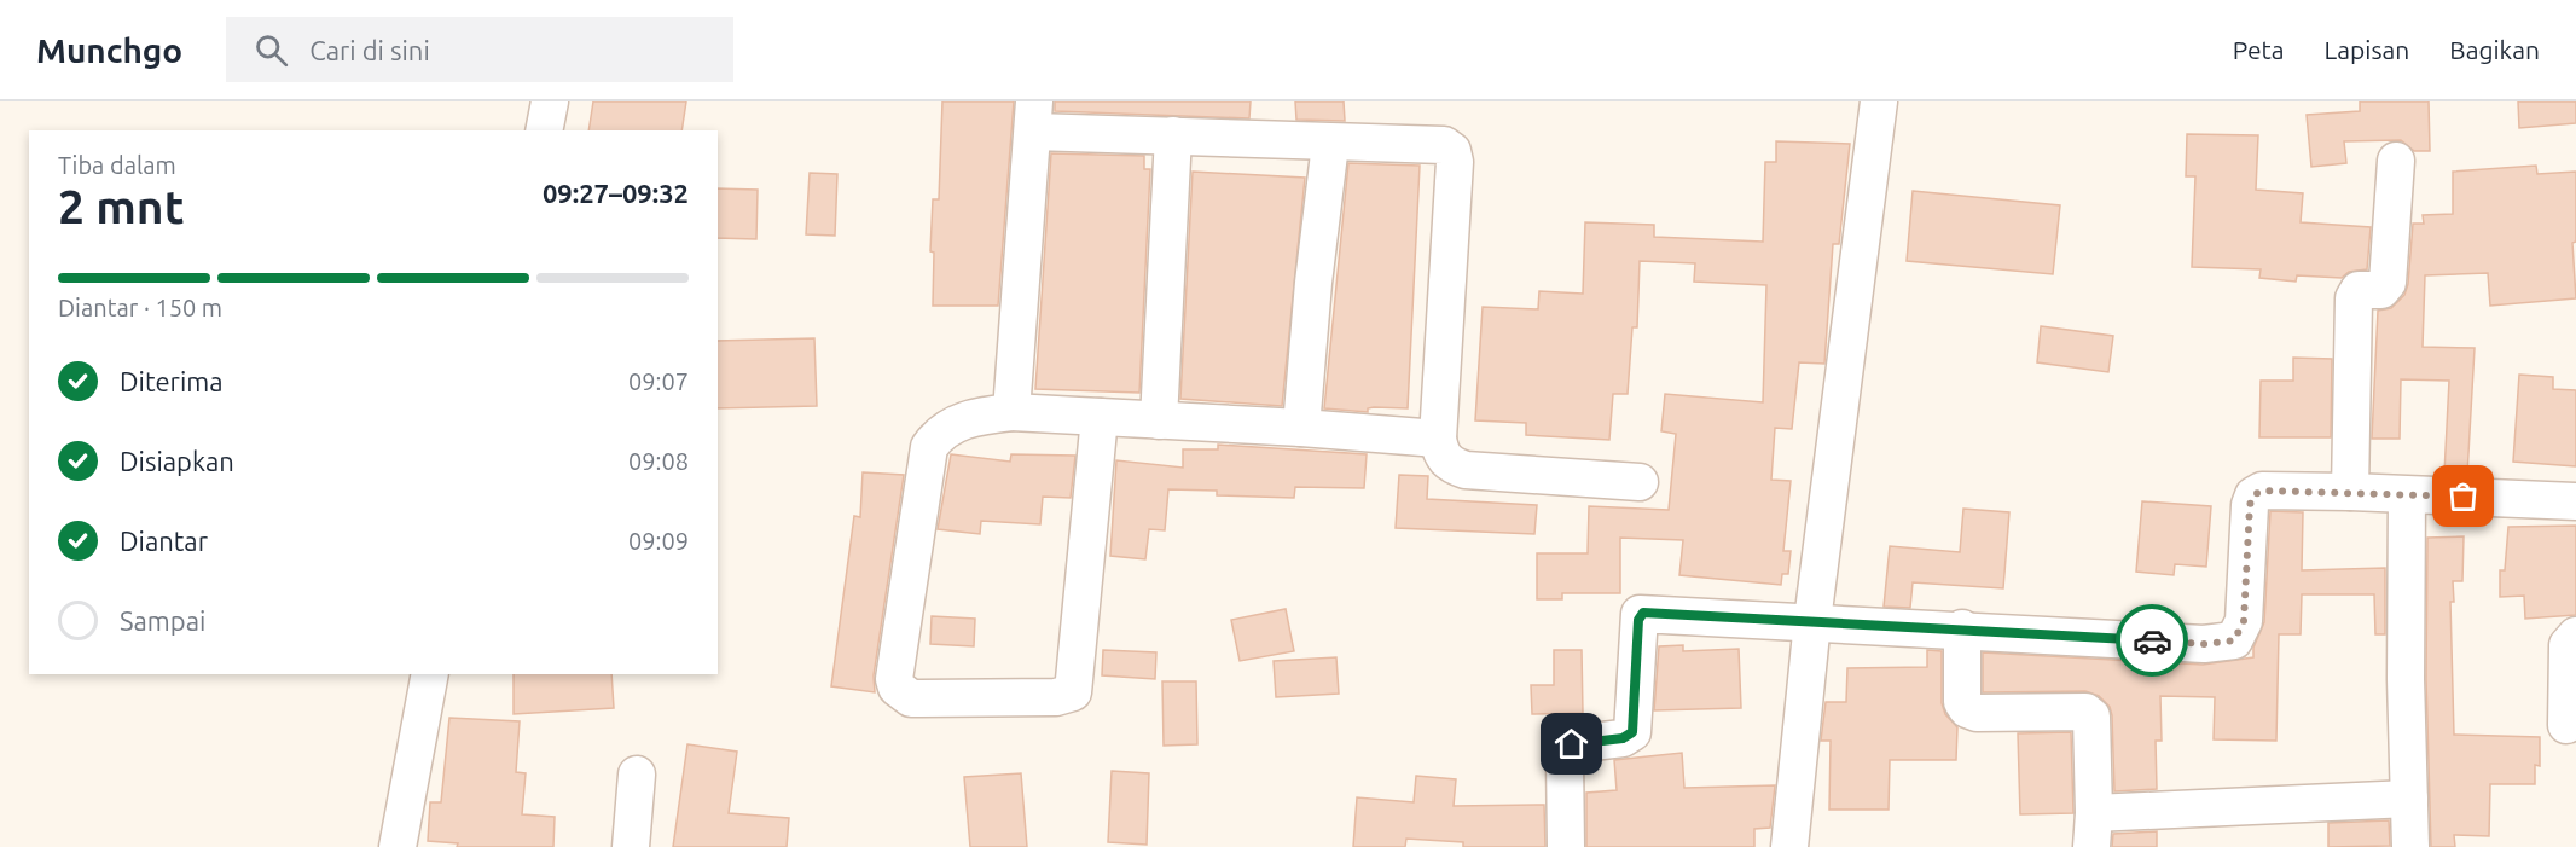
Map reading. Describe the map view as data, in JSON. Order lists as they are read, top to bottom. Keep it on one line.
{"page":{"header":"Munchgo","search":"Cari di sini","nav":["Peta","Lapisan","Bagikan"],"heading":["2 mnt","Tiba dalam","09:27–09:32"],"bar":"Diantar · 150 m","list":[["Diterima","09:07"],["Disiapkan","09:08"],["Diantar","09:09"],"Sampai"]}}
